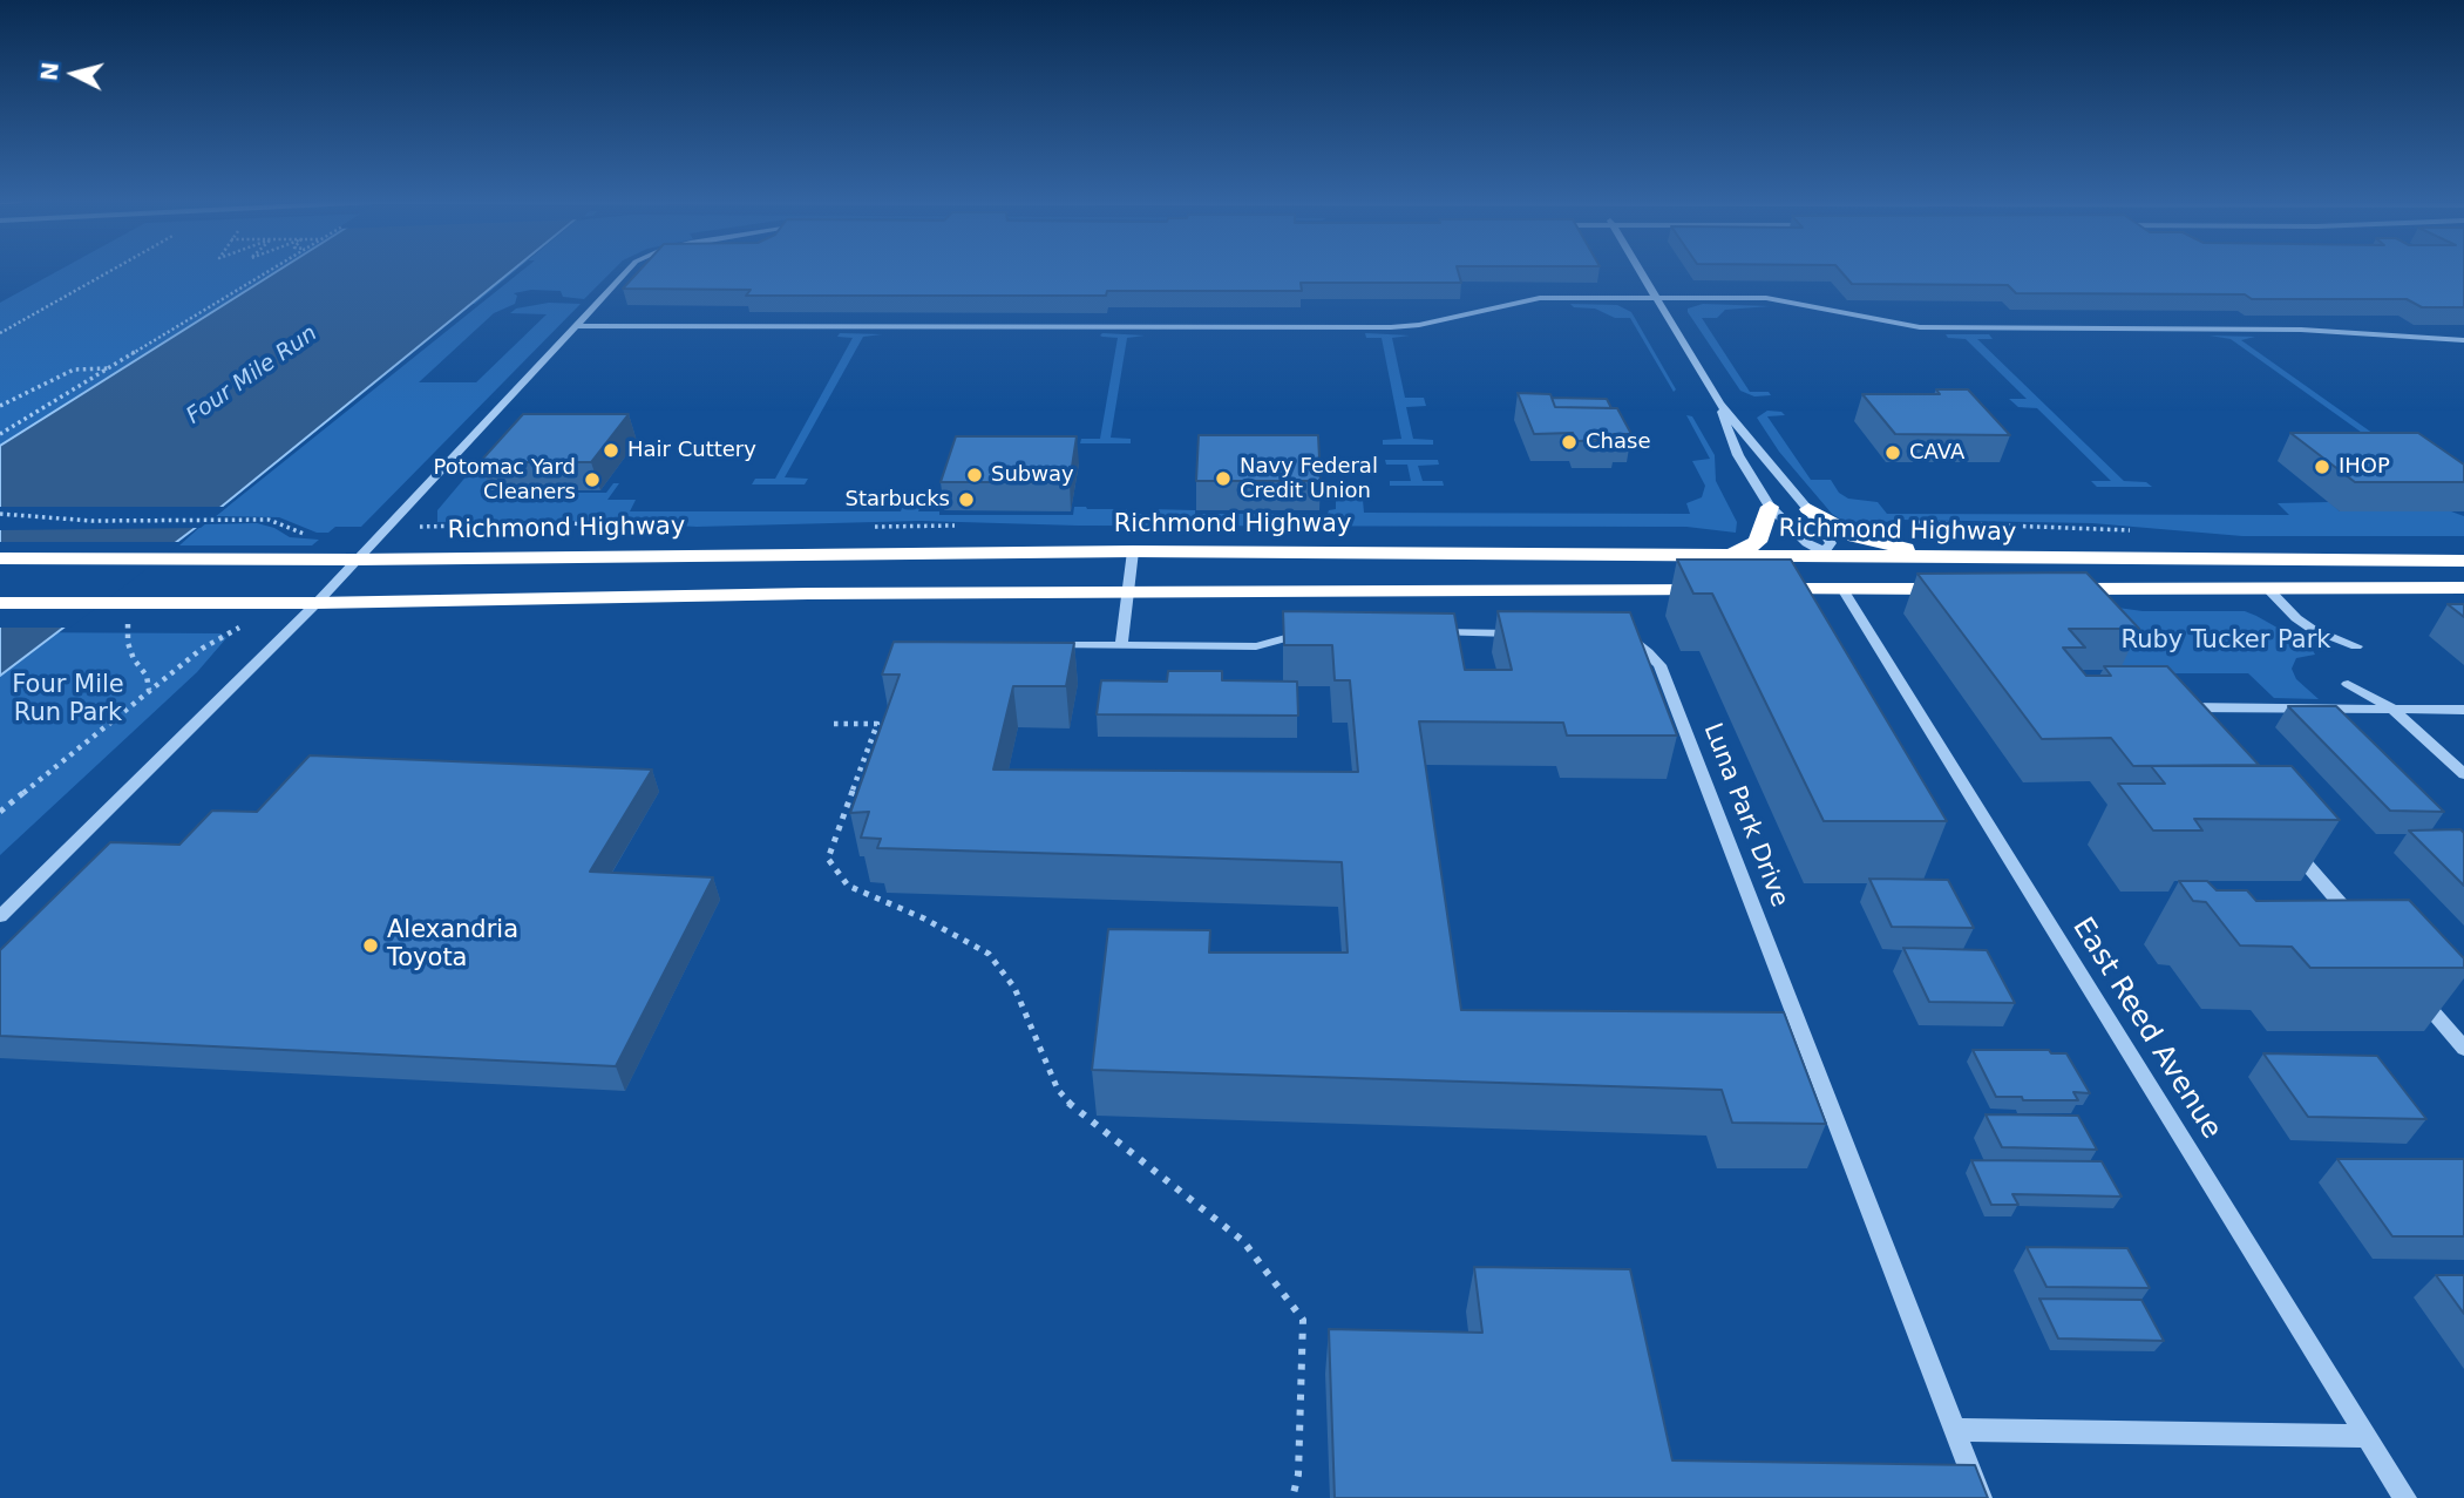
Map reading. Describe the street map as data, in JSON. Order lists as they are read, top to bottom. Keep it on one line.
{"streets":{"highway":["Richmond Highway"],"street":["Luna Park Drive","East Reed Avenue"]},"water":["Four Mile Run"],"parks":["Ruby Tucker Park","Four Mile Run Park"],"places":["Chase","Hair Cuttery","CAVA","IHOP","Subway","Navy Federal Credit Union","Potomac Yard Cleaners","Starbucks","Alexandria Toyota"],"north":"left"}
